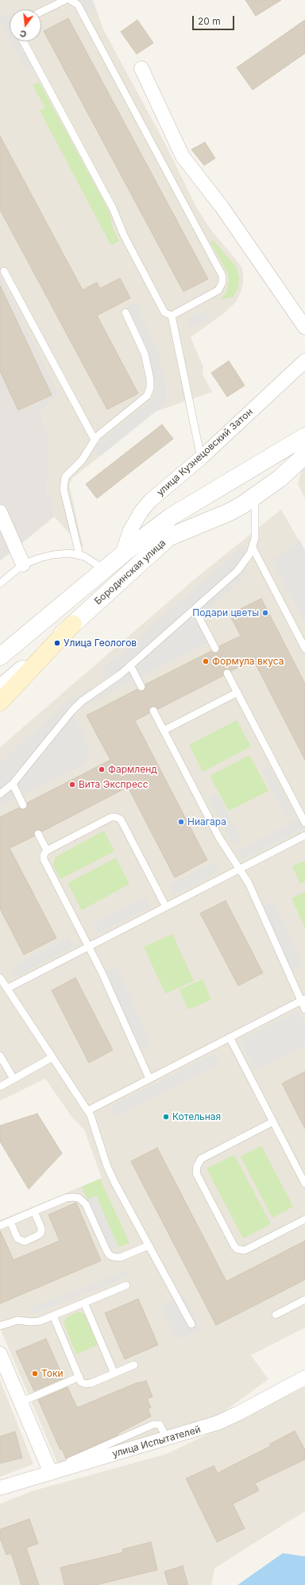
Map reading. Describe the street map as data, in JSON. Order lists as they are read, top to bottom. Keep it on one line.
{"streets":{"street":["улица Кузнецовский Затон","Бородинская улица","улица Испытателей"]},"crossings":[["улица Кузнецовский Затон","Бородинская улица"]],"places":["Подари цветы","Улица Геологов","Формула вкуса","Фармленд","Вита Экспресс","Ниагара","Котельная","Токи"],"scale_bar":"20 m","north":"bottom"}
